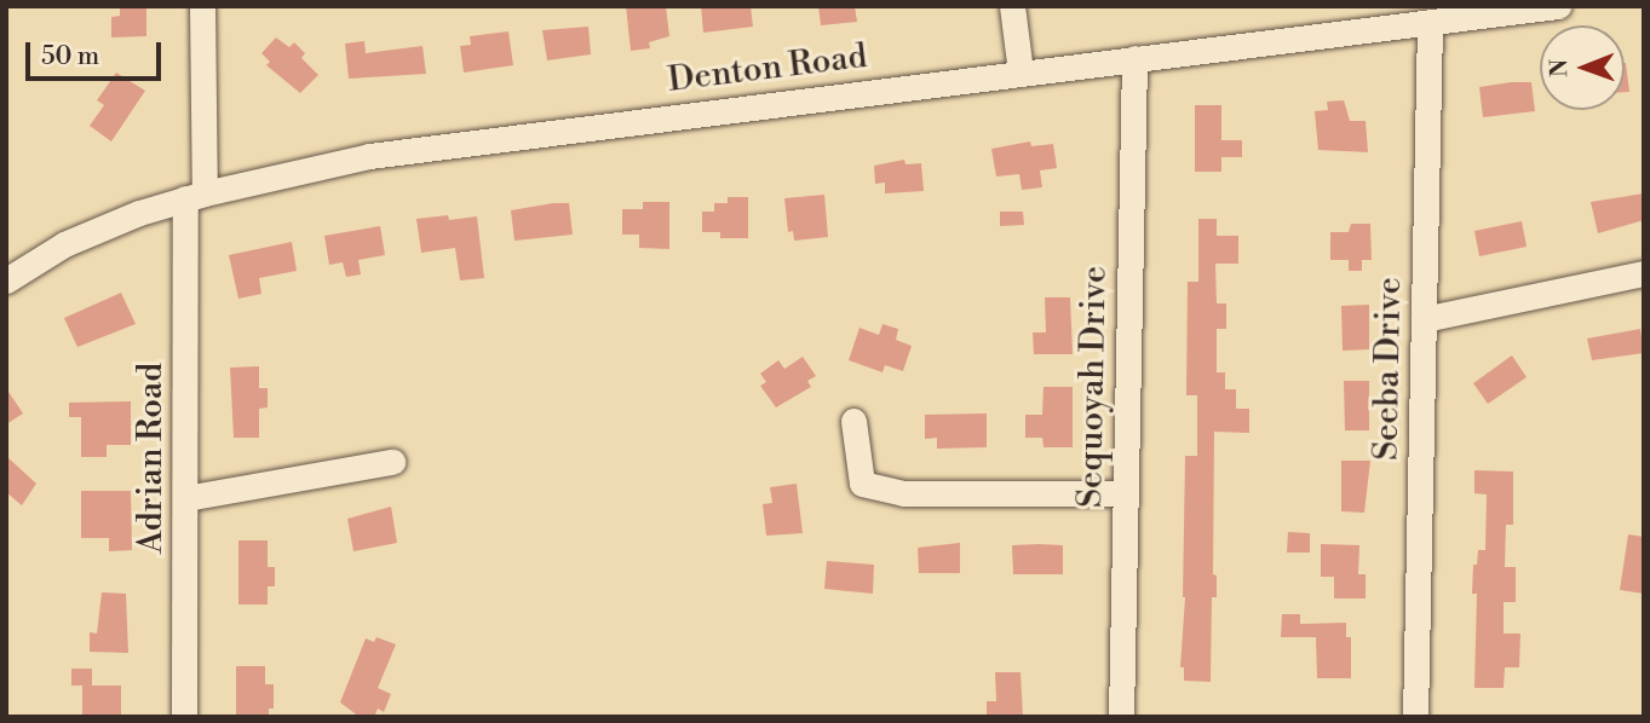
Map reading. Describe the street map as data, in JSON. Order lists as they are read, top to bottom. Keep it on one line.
{"streets":{"street":["Denton Road","Seeba Drive","Sequoyah Drive","Adrian Road"]},"crossings":[["Denton Road","Seeba Drive"],["Denton Road","Sequoyah Drive"],["Denton Road","Adrian Road"]],"scale_bar":"50 m","north":"left"}
